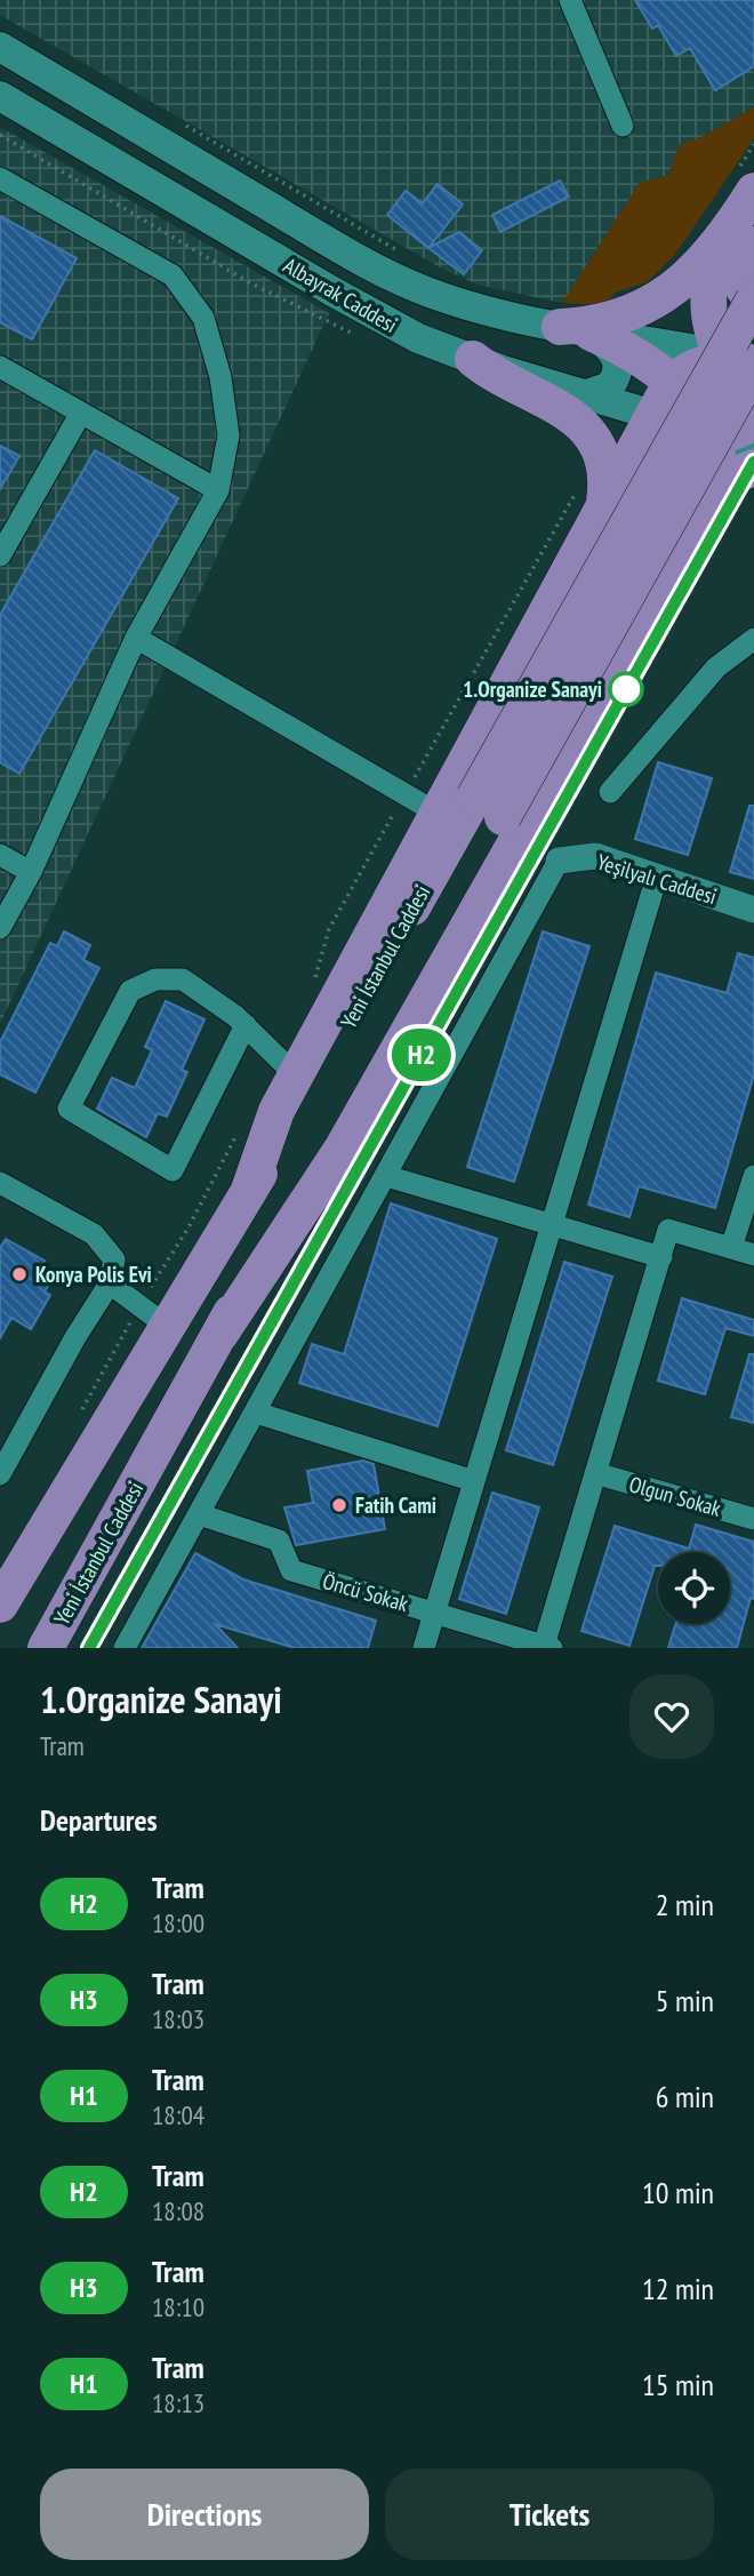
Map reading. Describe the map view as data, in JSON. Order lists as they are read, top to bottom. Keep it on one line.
{"streets":{"highway":["Yeni İstanbul Caddesi"],"main road":["Albayrak Caddesi"],"street":["Yeşilyalı Caddesi","Olgun Sokak","Öncü Sokak"]},"places":["1.Organize Sanayi","Konya Polis Evi","Fatih Cami"],"lines":["tram line H2"],"page":{"on_map":"H2","heading":[["1.Organize Sanayi","Tram"],"Departures"],"list":[{"mark":"H2","name":"Tram","note":"18:00","value":"2 min"},{"mark":"H3","name":"Tram","note":"18:03","value":"5 min"},{"mark":"H1","name":"Tram","note":"18:04","value":"6 min"},{"mark":"H2","name":"Tram","note":"18:08","value":"10 min"},{"mark":"H3","name":"Tram","note":"18:10","value":"12 min"},{"mark":"H1","name":"Tram","note":"18:13","value":"15 min"}],"buttons":["Directions","Tickets"]}}
